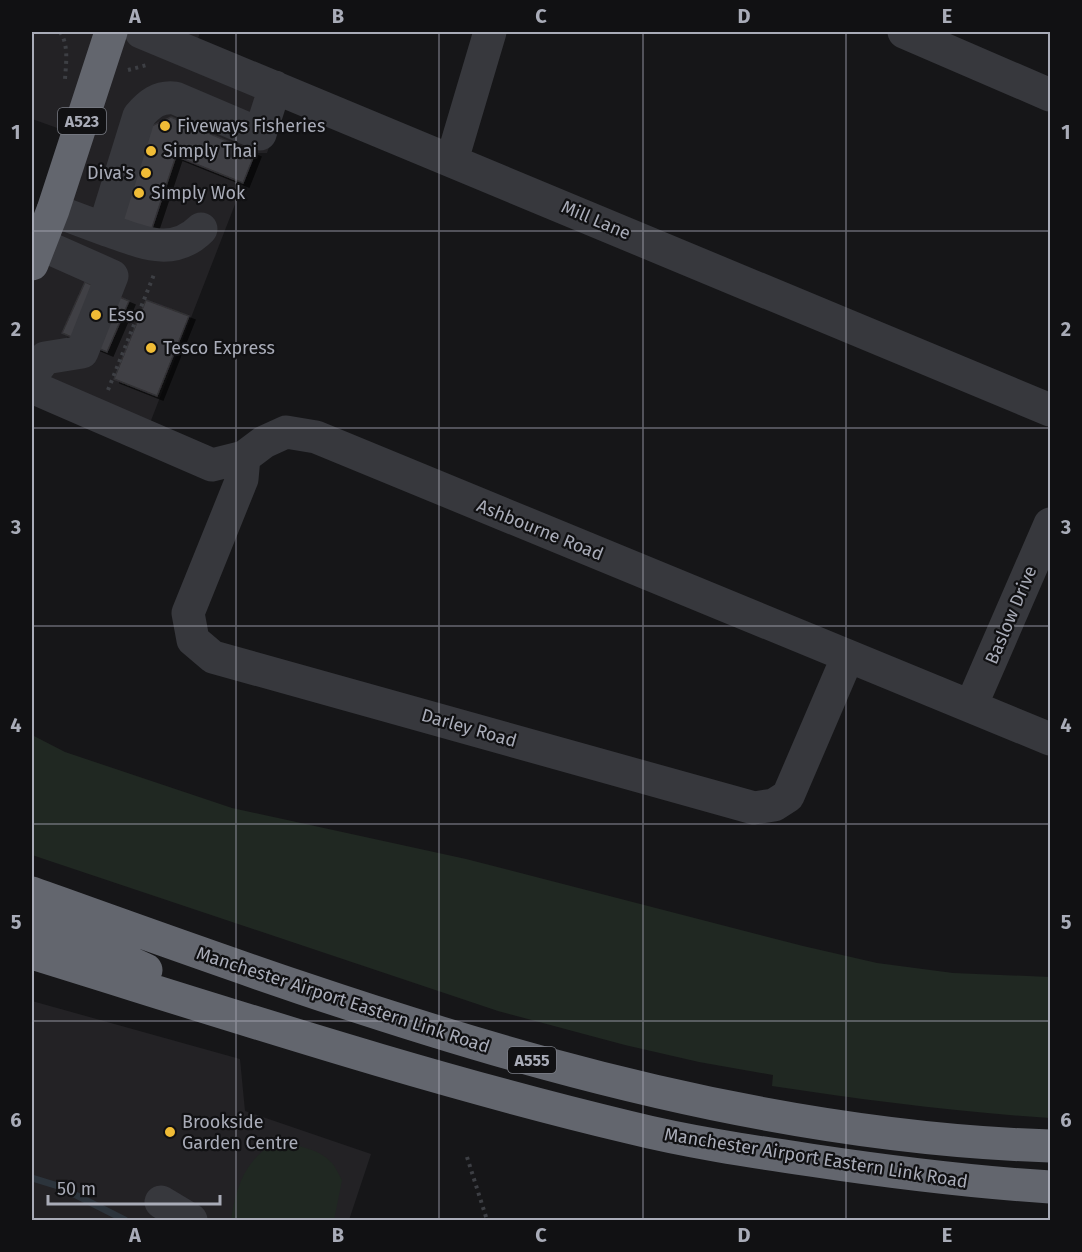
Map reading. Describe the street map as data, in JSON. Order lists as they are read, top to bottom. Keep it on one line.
{"streets":{"highway":["A523","Manchester Airport Eastern Link Road","A555"],"street":["Mill Lane","Ashbourne Road","Baslow Drive","Darley Road"]},"crossings":[["Ashbourne Road","Baslow Drive"],["Ashbourne Road","Darley Road"]],"places":["Fiveways Fisheries","Simply Thai","Diva's","Simply Wok","Esso","Tesco Express","Brookside Garden Centre"],"scale_bar":"50 m","grid":{"columns":["A","B","C","D","E"],"rows":["1","2","3","4","5","6"]}}
